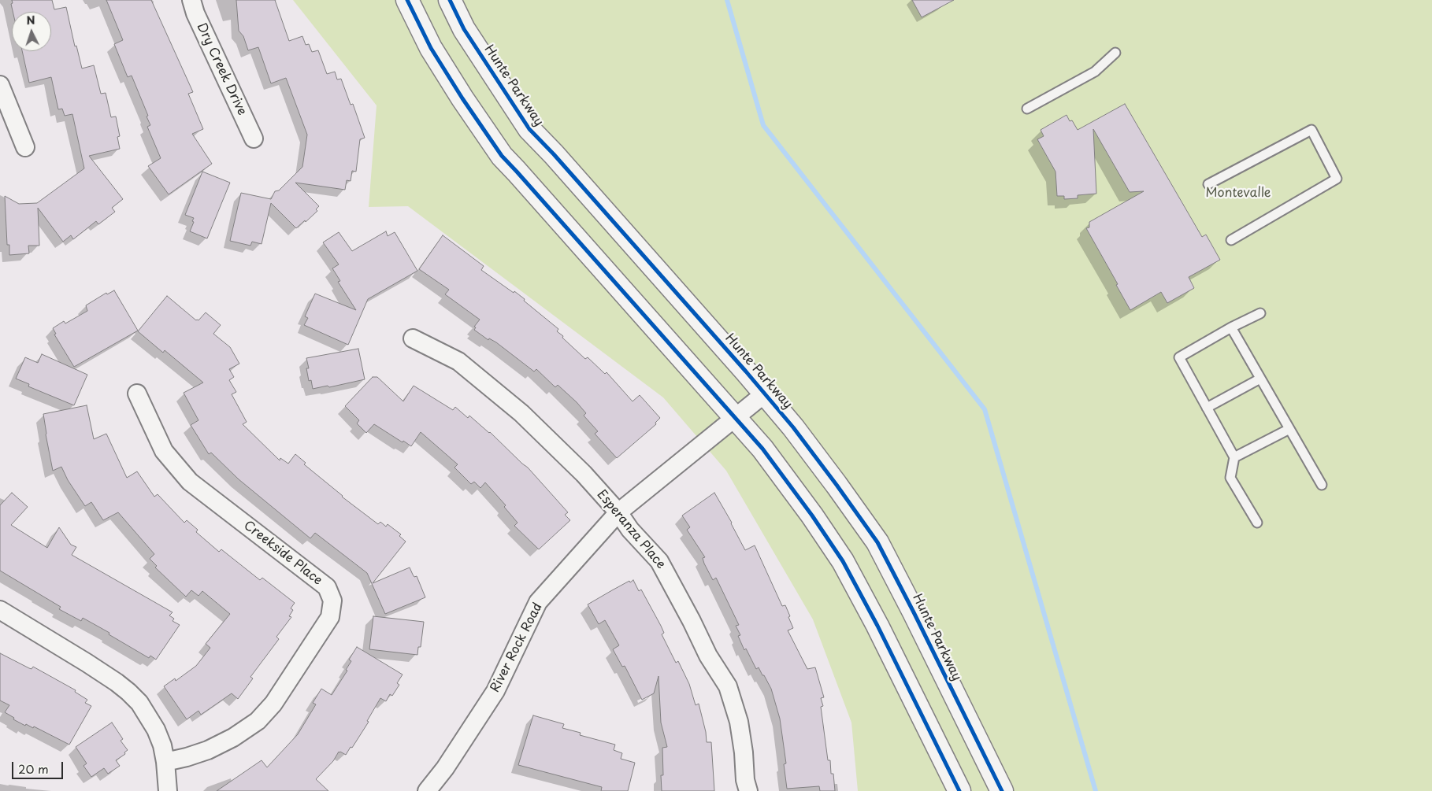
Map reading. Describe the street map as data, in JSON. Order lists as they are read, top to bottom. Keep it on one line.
{"streets":{"main road":["Hunte Parkway"],"street":["Dry Creek Drive","Esperanza Place","Creekside Place","River Rock Road"]},"crossings":[["Hunte Parkway","River Rock Road"],["Esperanza Place","River Rock Road"]],"parks":["Montevalle"],"scale_bar":"20 m","north":"top"}
